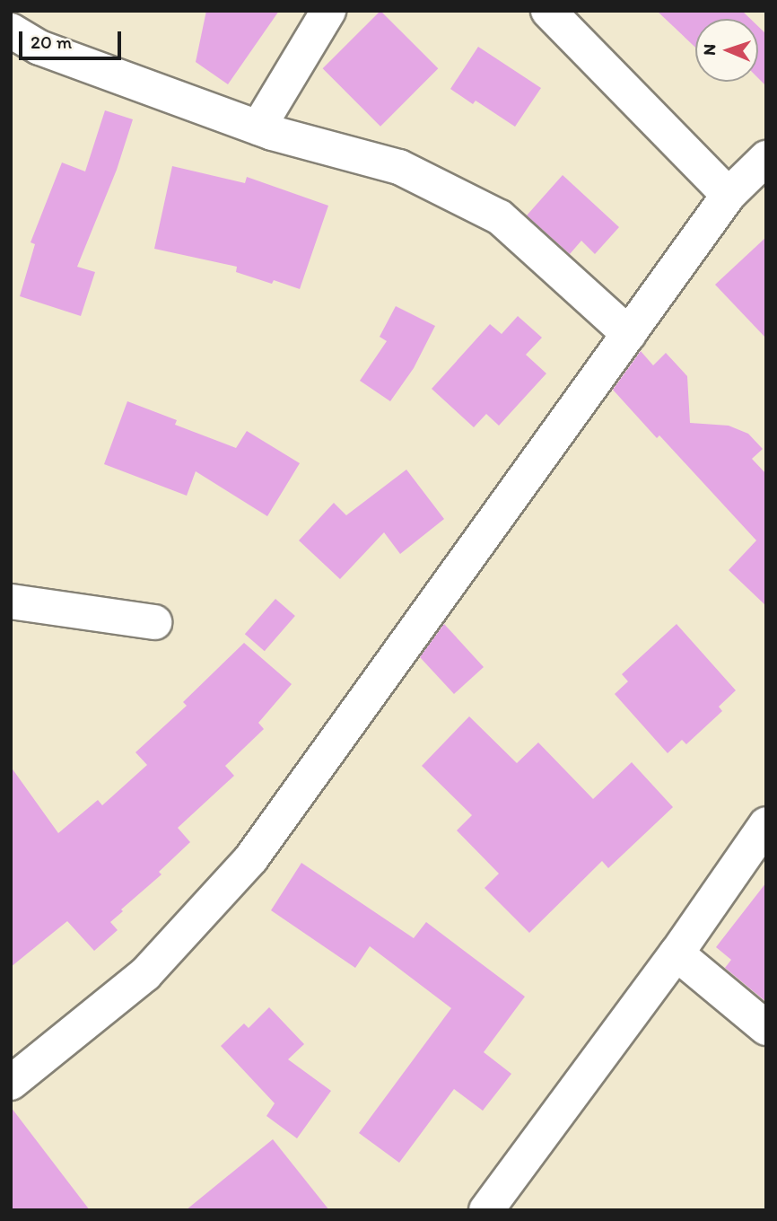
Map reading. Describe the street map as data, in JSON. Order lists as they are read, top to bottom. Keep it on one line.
{"scale_bar":"20 m","north":"left"}
